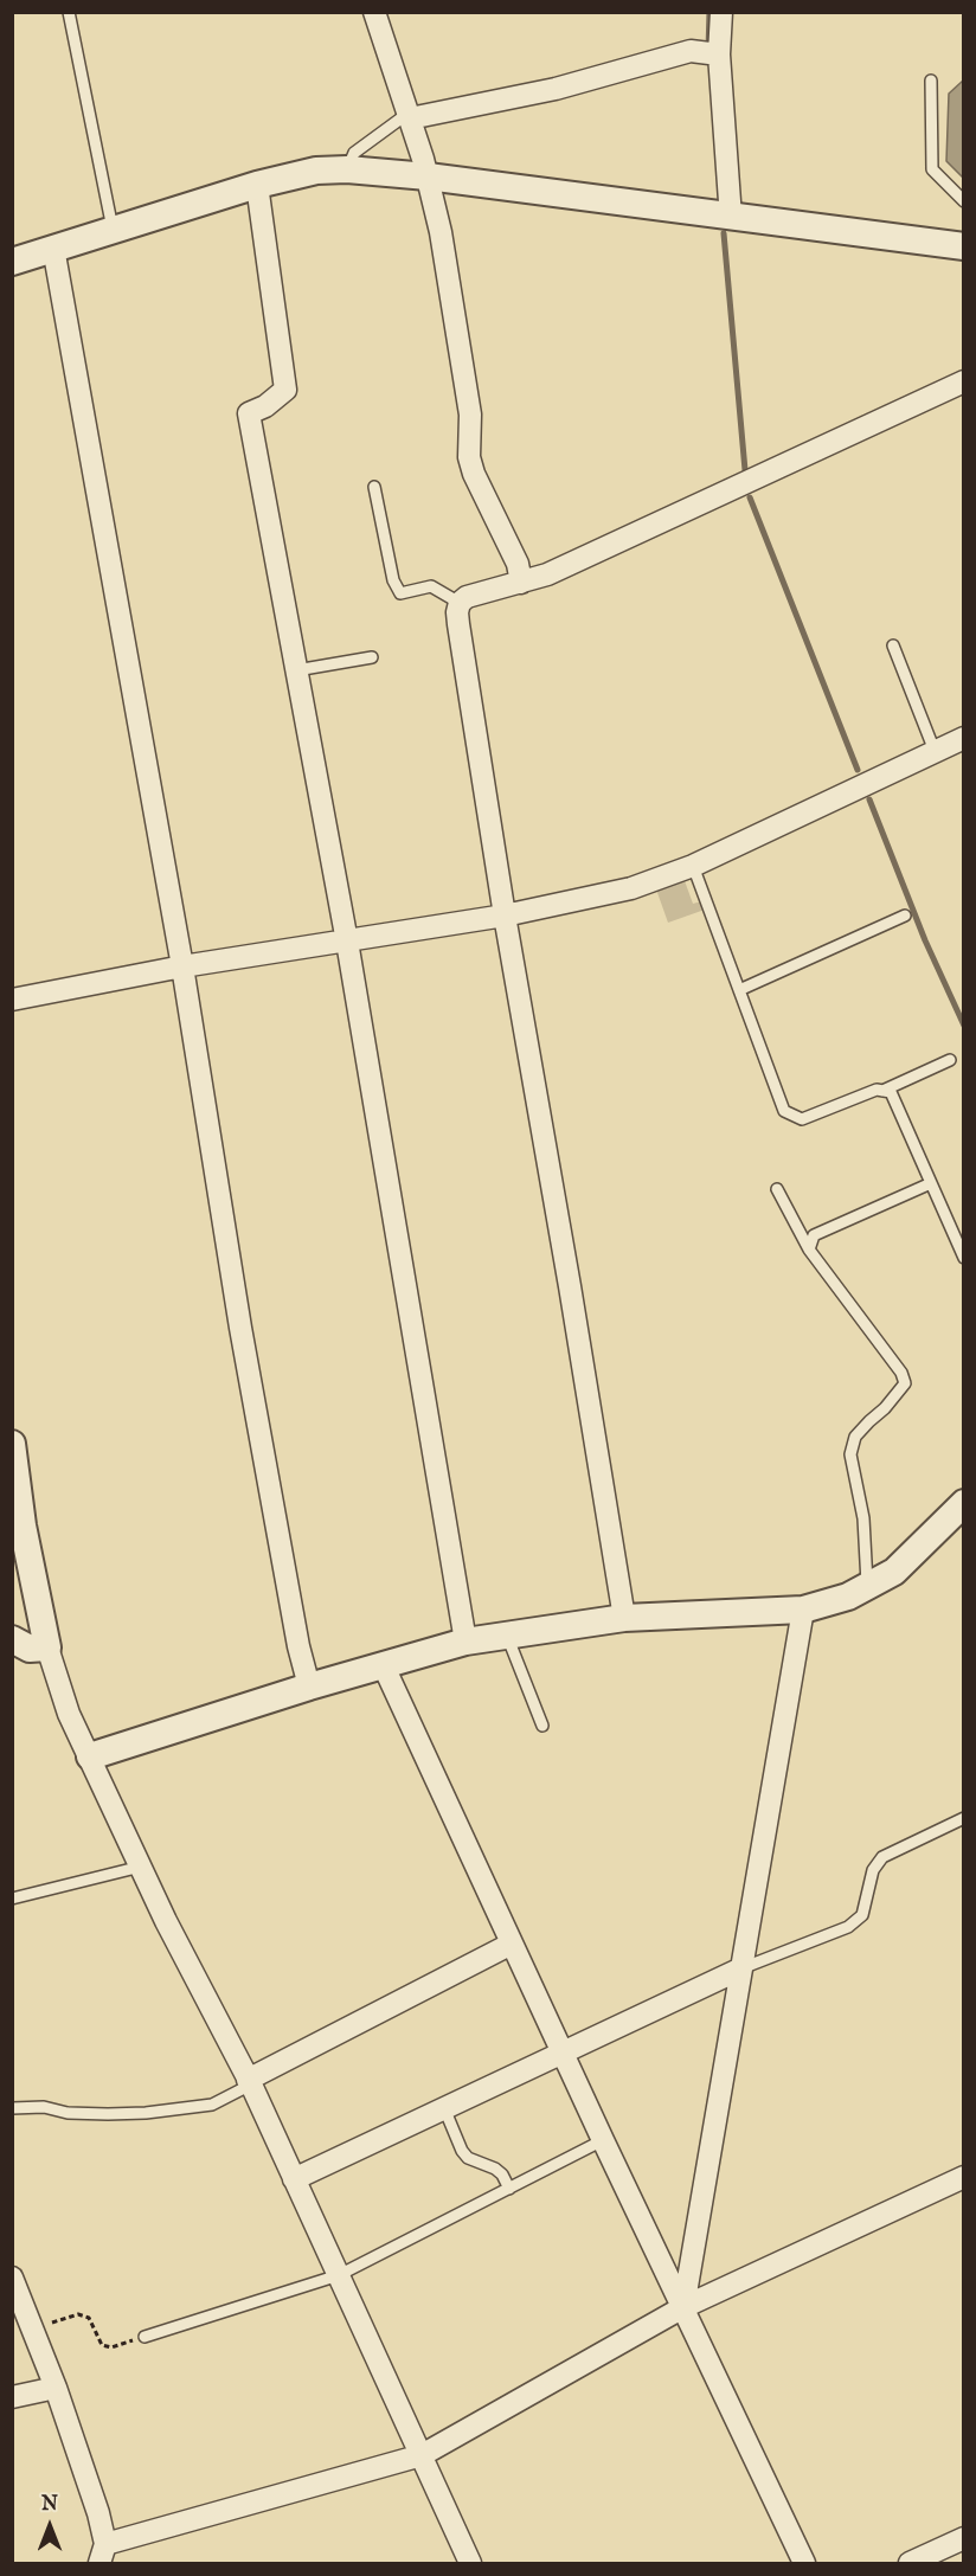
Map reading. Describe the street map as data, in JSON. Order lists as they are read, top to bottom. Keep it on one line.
{"north":"top"}
